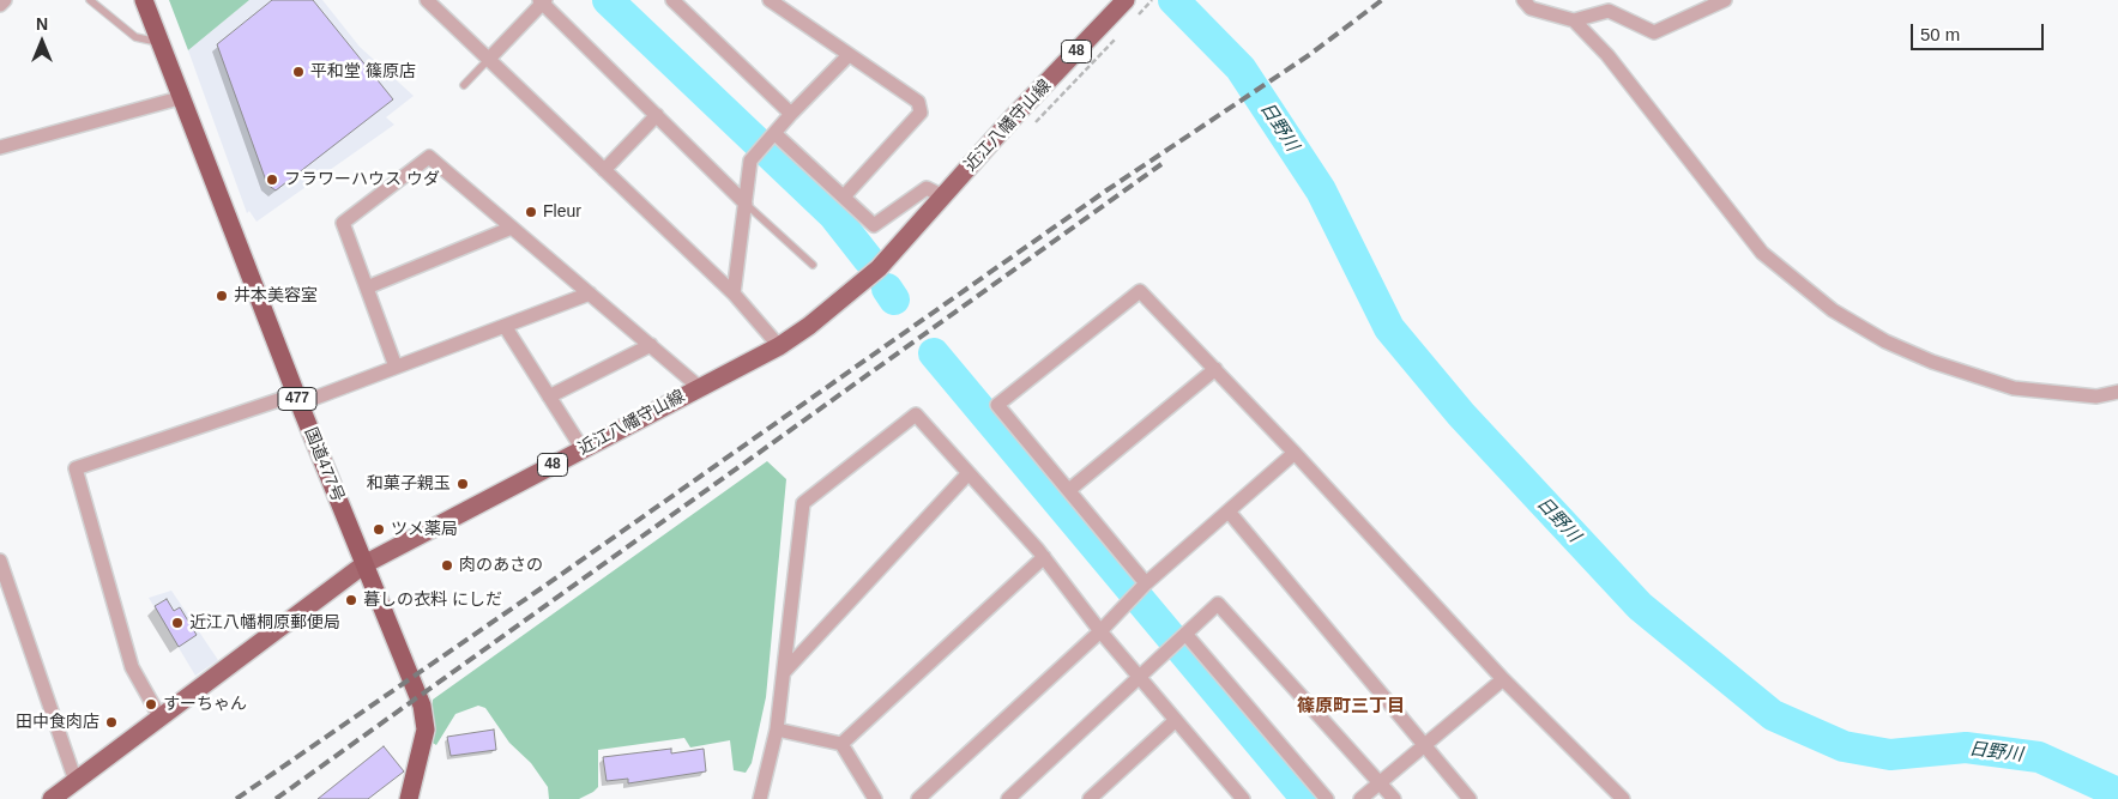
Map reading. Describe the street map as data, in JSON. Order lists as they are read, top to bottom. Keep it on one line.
{"streets":{"highway":["477","国道477号"],"main road":["48","近江八幡守山線"]},"crossings":[["近江八幡守山線","国道477号"]],"districts":["篠原町三丁目"],"water":["日野川"],"places":["平和堂 篠原店","フラワーハウス ウダ","Fleur","井本美容室","和菓子親玉","ツメ薬局","肉のあさの","暮しの衣料 にしだ","近江八幡桐原郵便局","すーちゃん","田中食肉店"],"scale_bar":"50 m","north":"top"}
